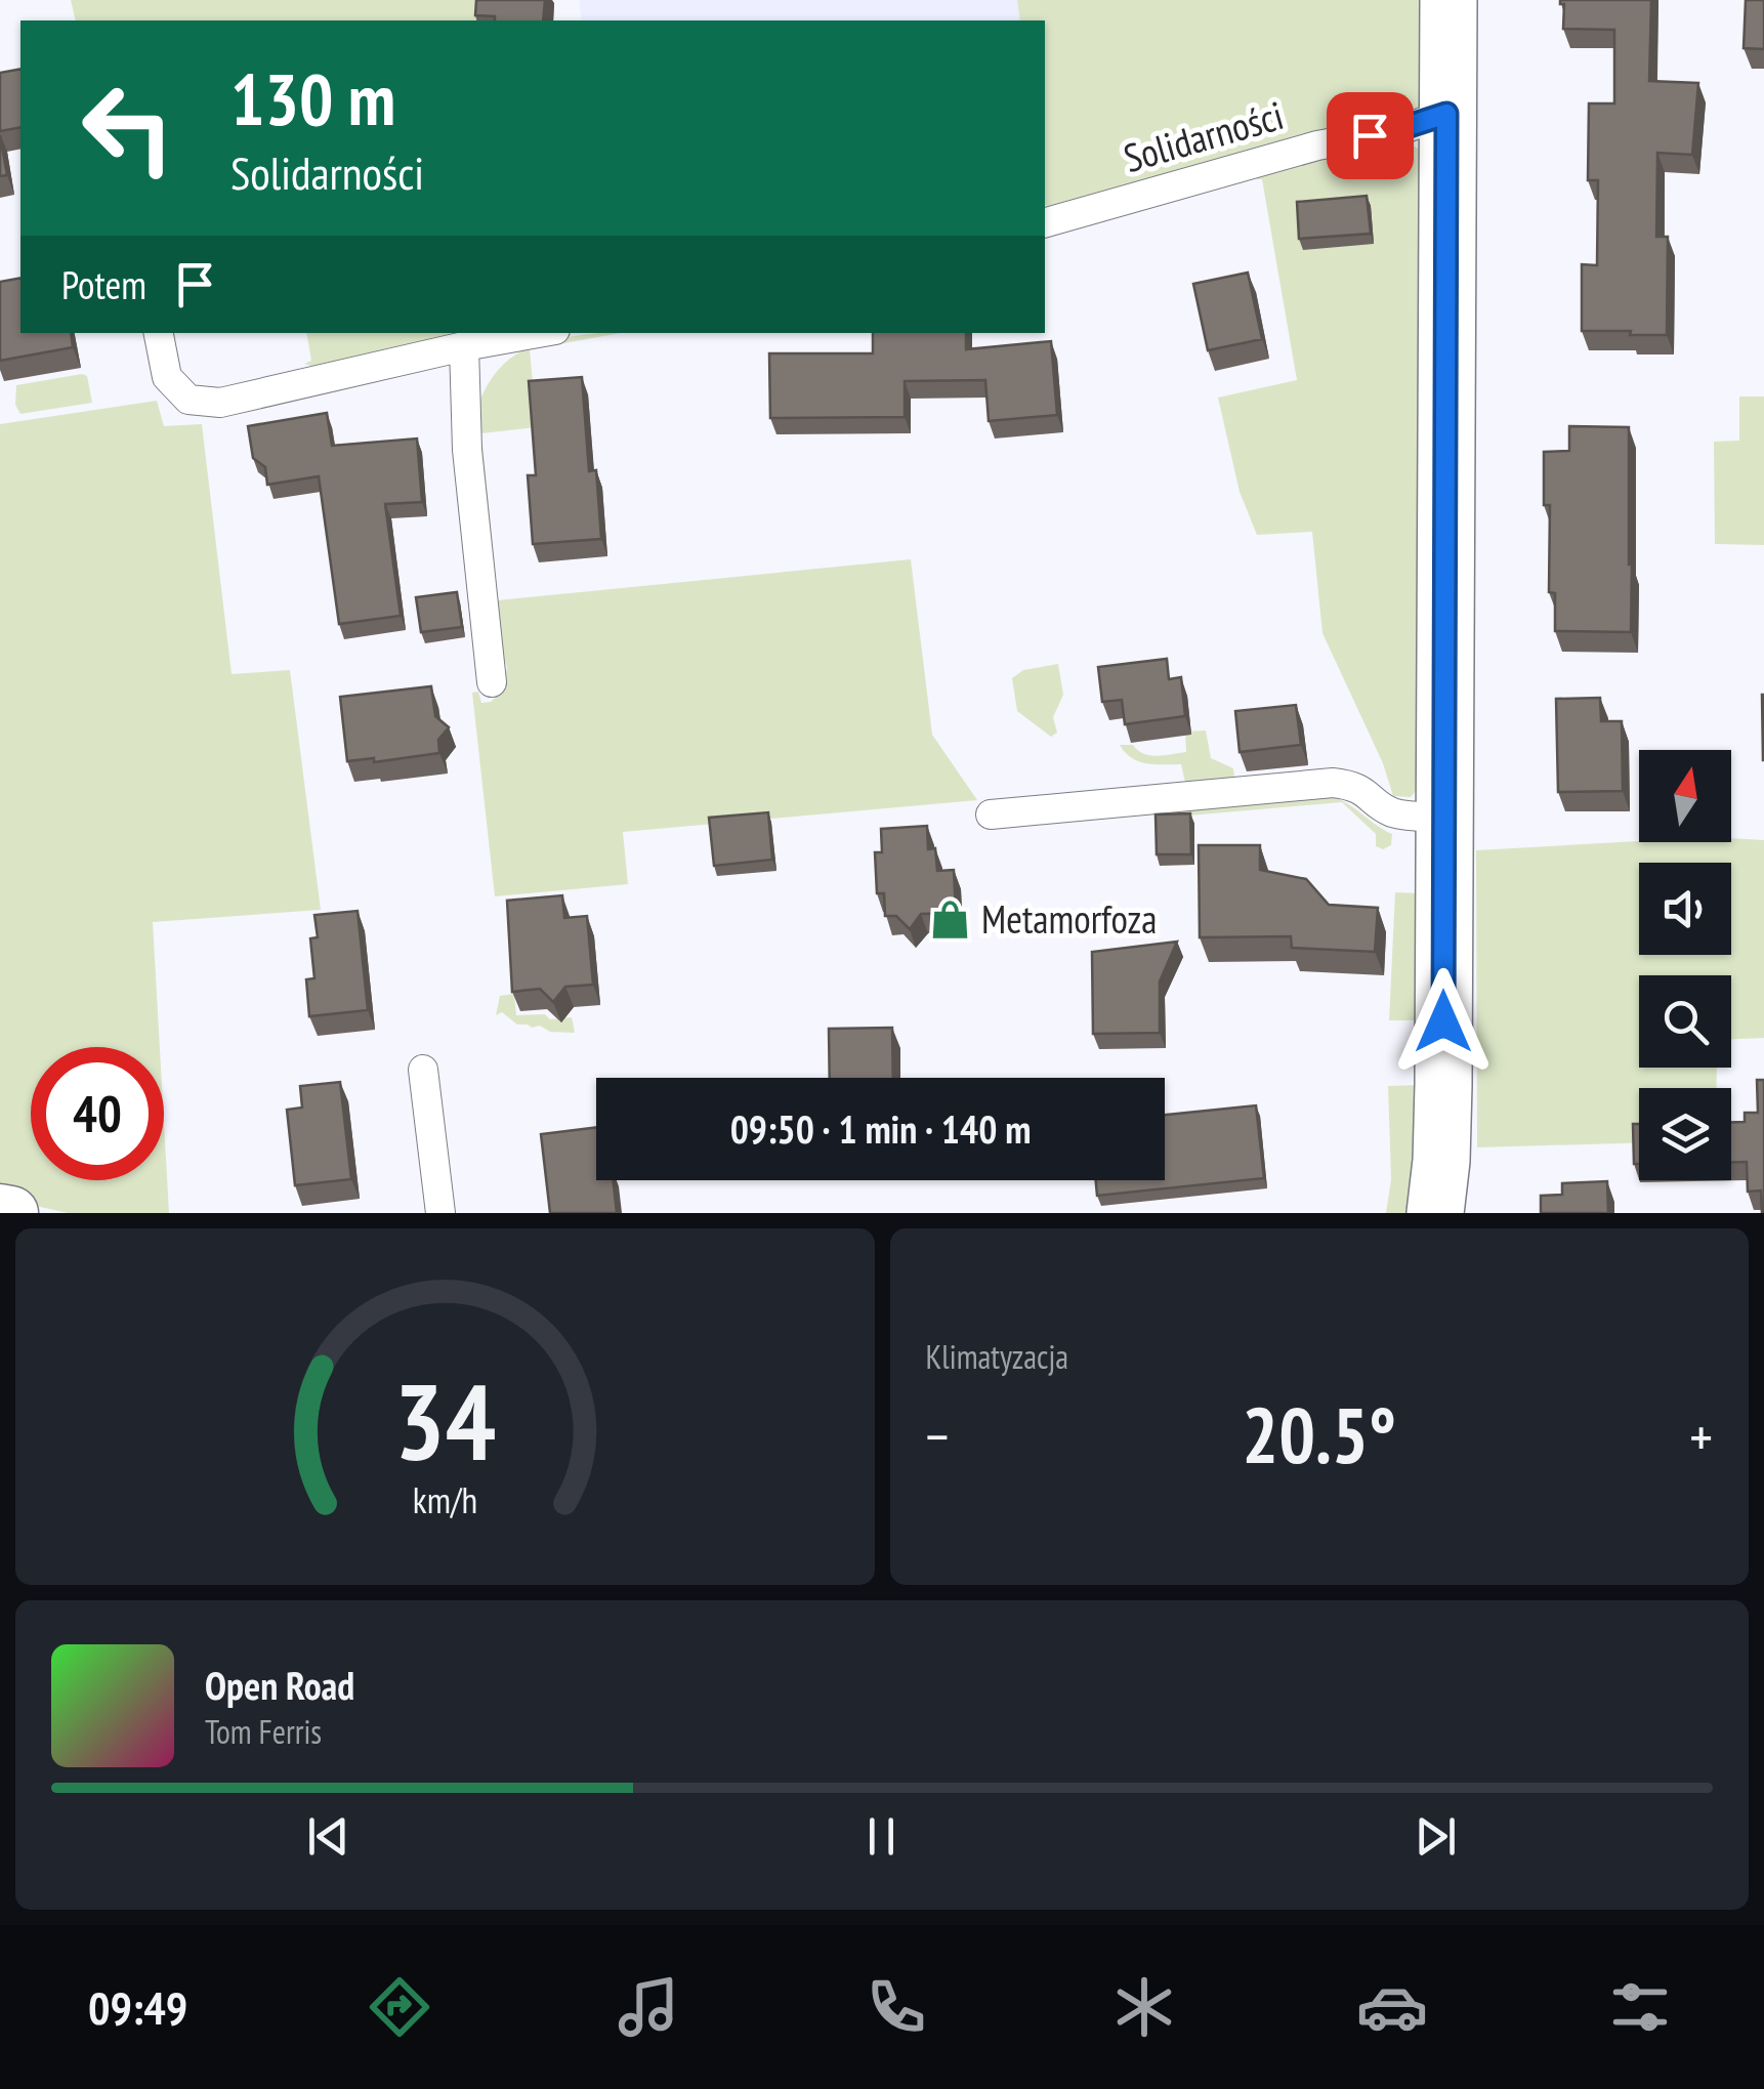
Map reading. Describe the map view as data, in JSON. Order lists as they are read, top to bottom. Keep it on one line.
{"streets":{"lane":["Solidarności"]},"places":{"shop":["Metamorfoza"]},"north":"top","page":{"turn":["130 m","Solidarności"],"then":"Potem","limit":"40","trip":"09:50 · 1 min · 140 m","tile":"Klimatyzacja","heat":["−","20.5°","+"],"song":["Open Road","Tom Ferris"],"tabs":"09:49","gauge":["34","km/h"]}}
